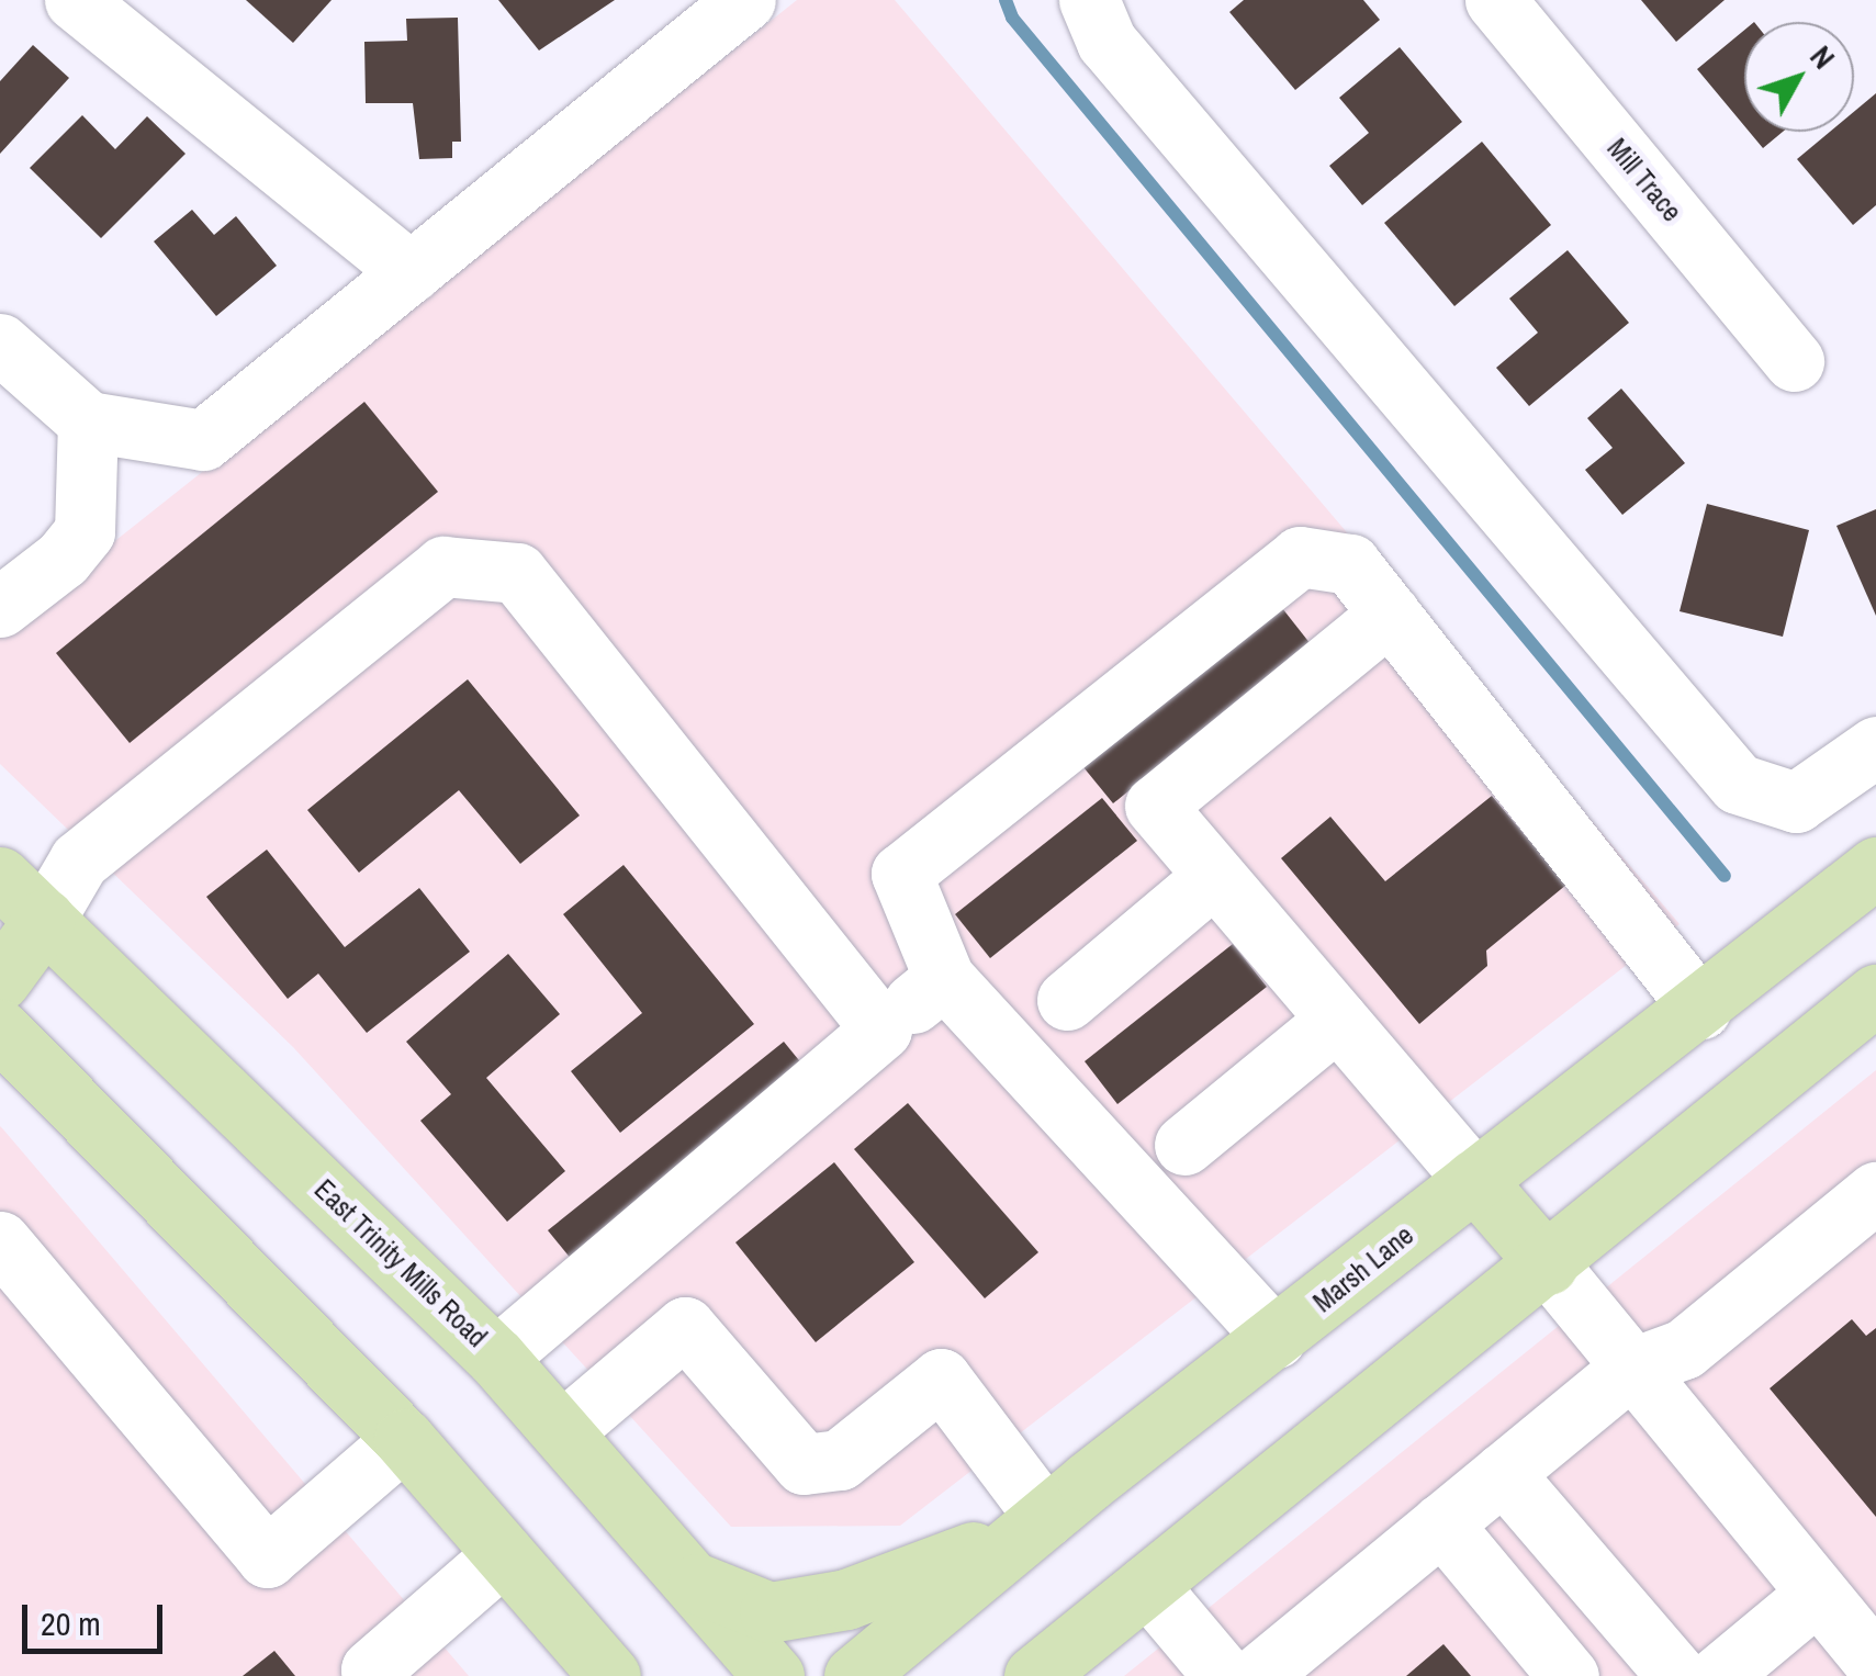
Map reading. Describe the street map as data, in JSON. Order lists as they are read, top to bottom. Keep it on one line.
{"streets":{"main road":["East Trinity Mills Road","Marsh Lane"],"street":["Mill Trace"]},"scale_bar":"20 m","north":"top right"}
